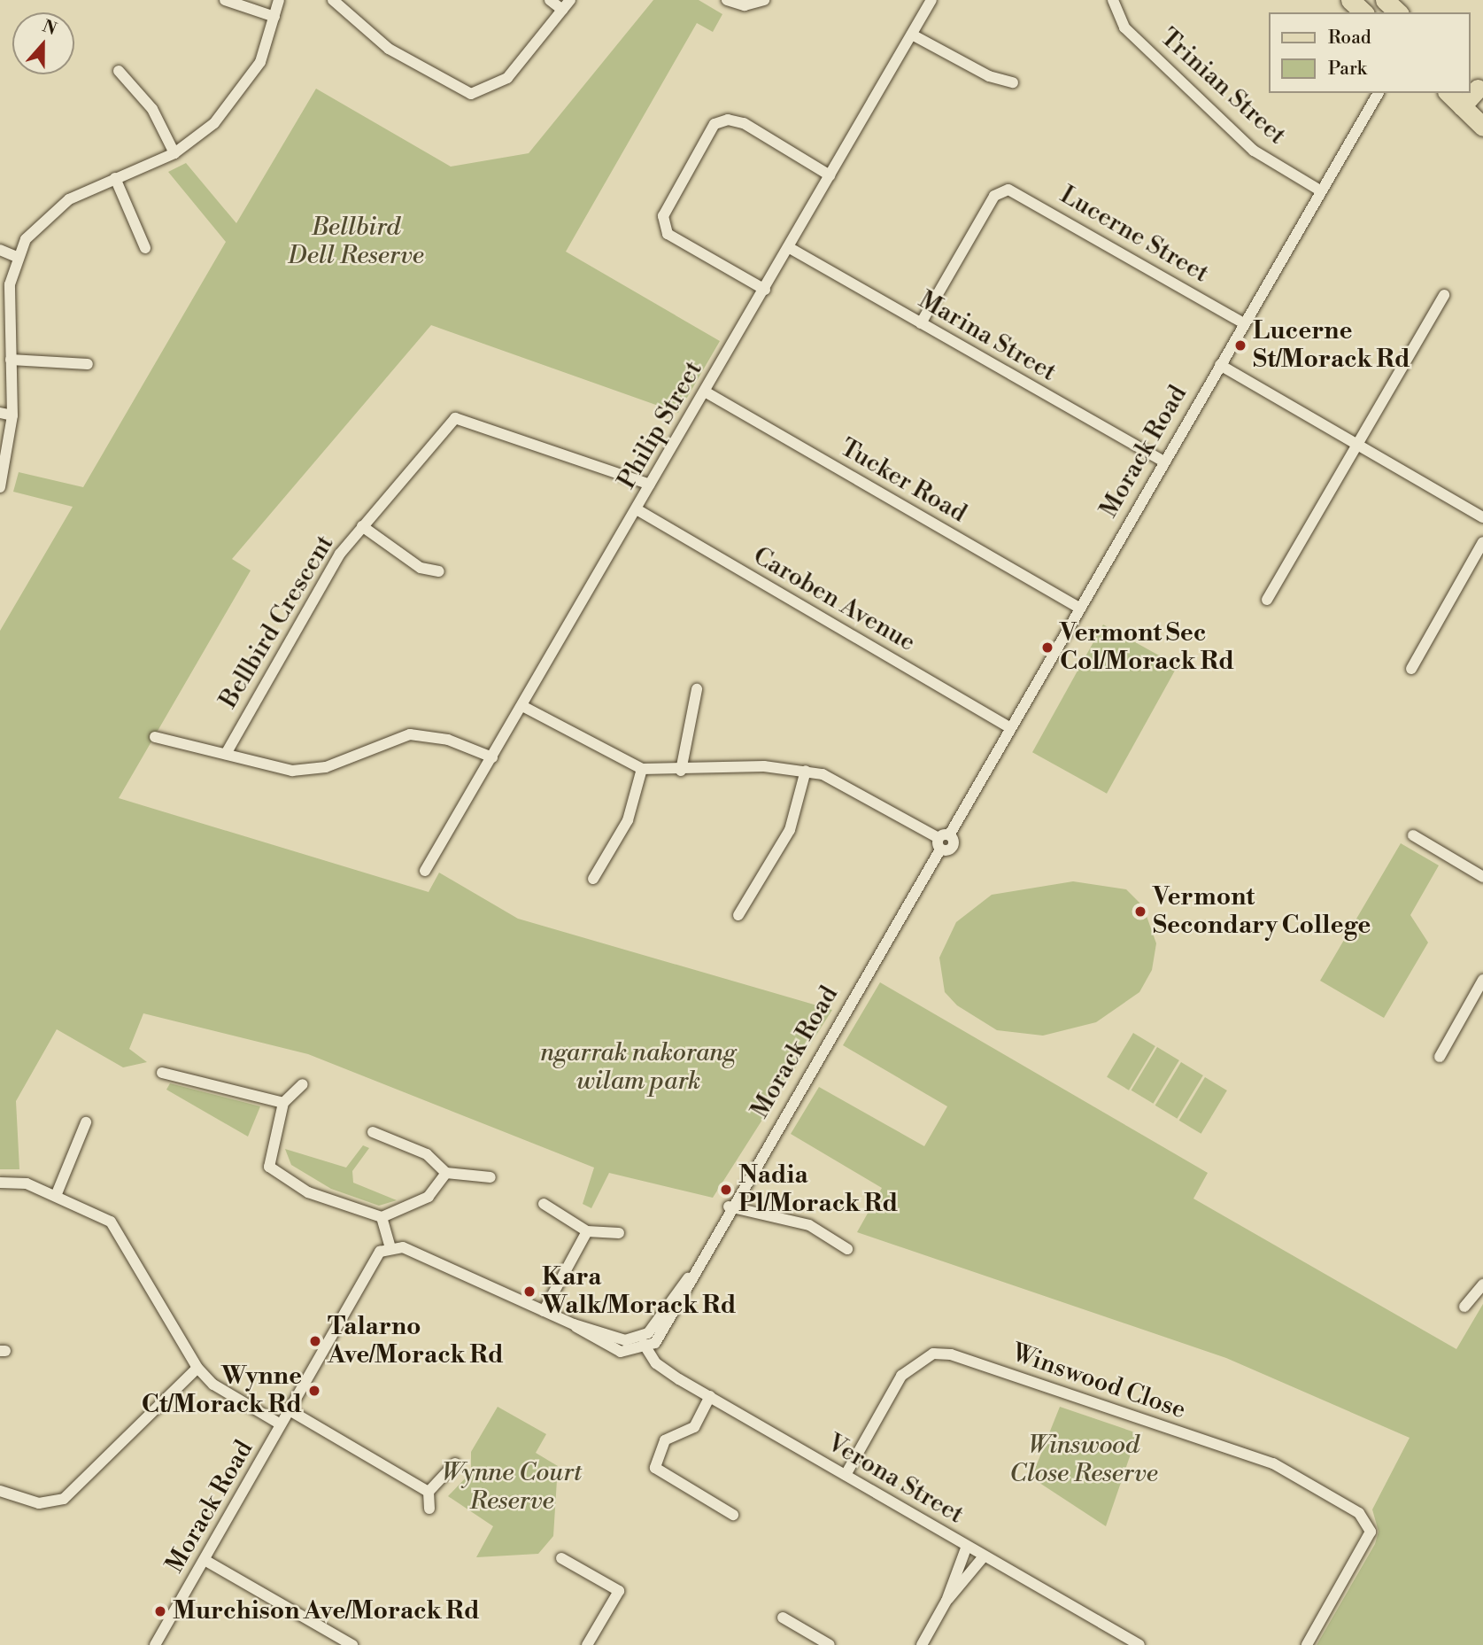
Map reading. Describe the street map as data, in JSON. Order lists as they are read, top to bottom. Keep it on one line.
{"streets":{"street":["Trinian Street","Lucerne Street","Marina Street","Philip Street","Morack Road","Tucker Road","Caroben Avenue","Bellbird Crescent","Winswood Close","Verona Street"]},"crossings":[["Trinian Street","Morack Road"],["Lucerne Street","Marina Street"],["Lucerne Street","Morack Road"],["Marina Street","Philip Street"],["Marina Street","Morack Road"],["Philip Street","Tucker Road"],["Philip Street","Caroben Avenue"],["Philip Street","Bellbird Crescent"],["Morack Road","Tucker Road"],["Morack Road","Caroben Avenue"],["Morack Road","Verona Street"],["Winswood Close","Verona Street"]],"parks":["Bellbird Dell Reserve","ngarrak nakorang wilam park","Winswood Close Reserve","Wynne Court Reserve"],"places":["Lucerne St/Morack Rd","Vermont Sec Col/Morack Rd","Vermont Secondary College","Nadia Pl/Morack Rd","Kara Walk/Morack Rd","Talarno Ave/Morack Rd","Wynne Ct/Morack Rd","Murchison Ave/Morack Rd"],"legend":["Road","Park"],"north":"top"}
